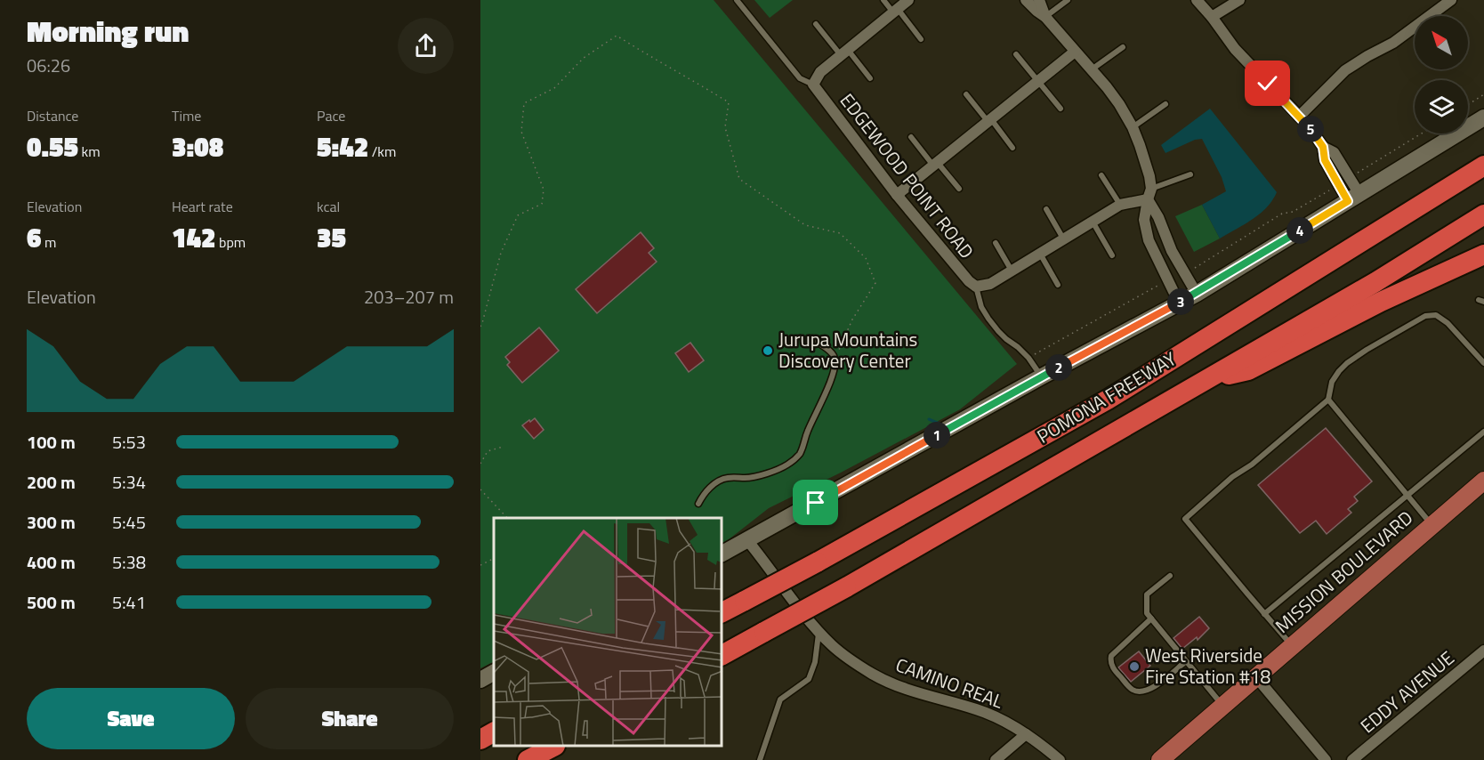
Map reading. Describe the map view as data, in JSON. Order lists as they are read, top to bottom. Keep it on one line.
{"streets":{"highway":["POMONA FREEWAY"],"main road":["MISSION BOULEVARD"],"street":["EDGEWOOD POINT ROAD","CAMINO REAL","EDDY AVENUE"]},"places":["Jurupa Mountains Discovery Center","West Riverside Fire Station #18"],"north":"top left","page":{"heading":["Morning run","06:26"],"stats":[["Distance","0.55 km"],["Time","3:08"],["Pace","5:42 /km"],["Elevation","6 m"],["Heart rate","142 bpm"],["kcal","35"]],"pins":["5","4","3","2","1"],"chart":["Elevation","203–207 m"],"list":[{"name":"100 m","note":"5:53"},{"name":"200 m","note":"5:34"},{"name":"300 m","note":"5:45"},{"name":"400 m","note":"5:38"},{"name":"500 m","note":"5:41"}],"buttons":["Save","Share"]}}
